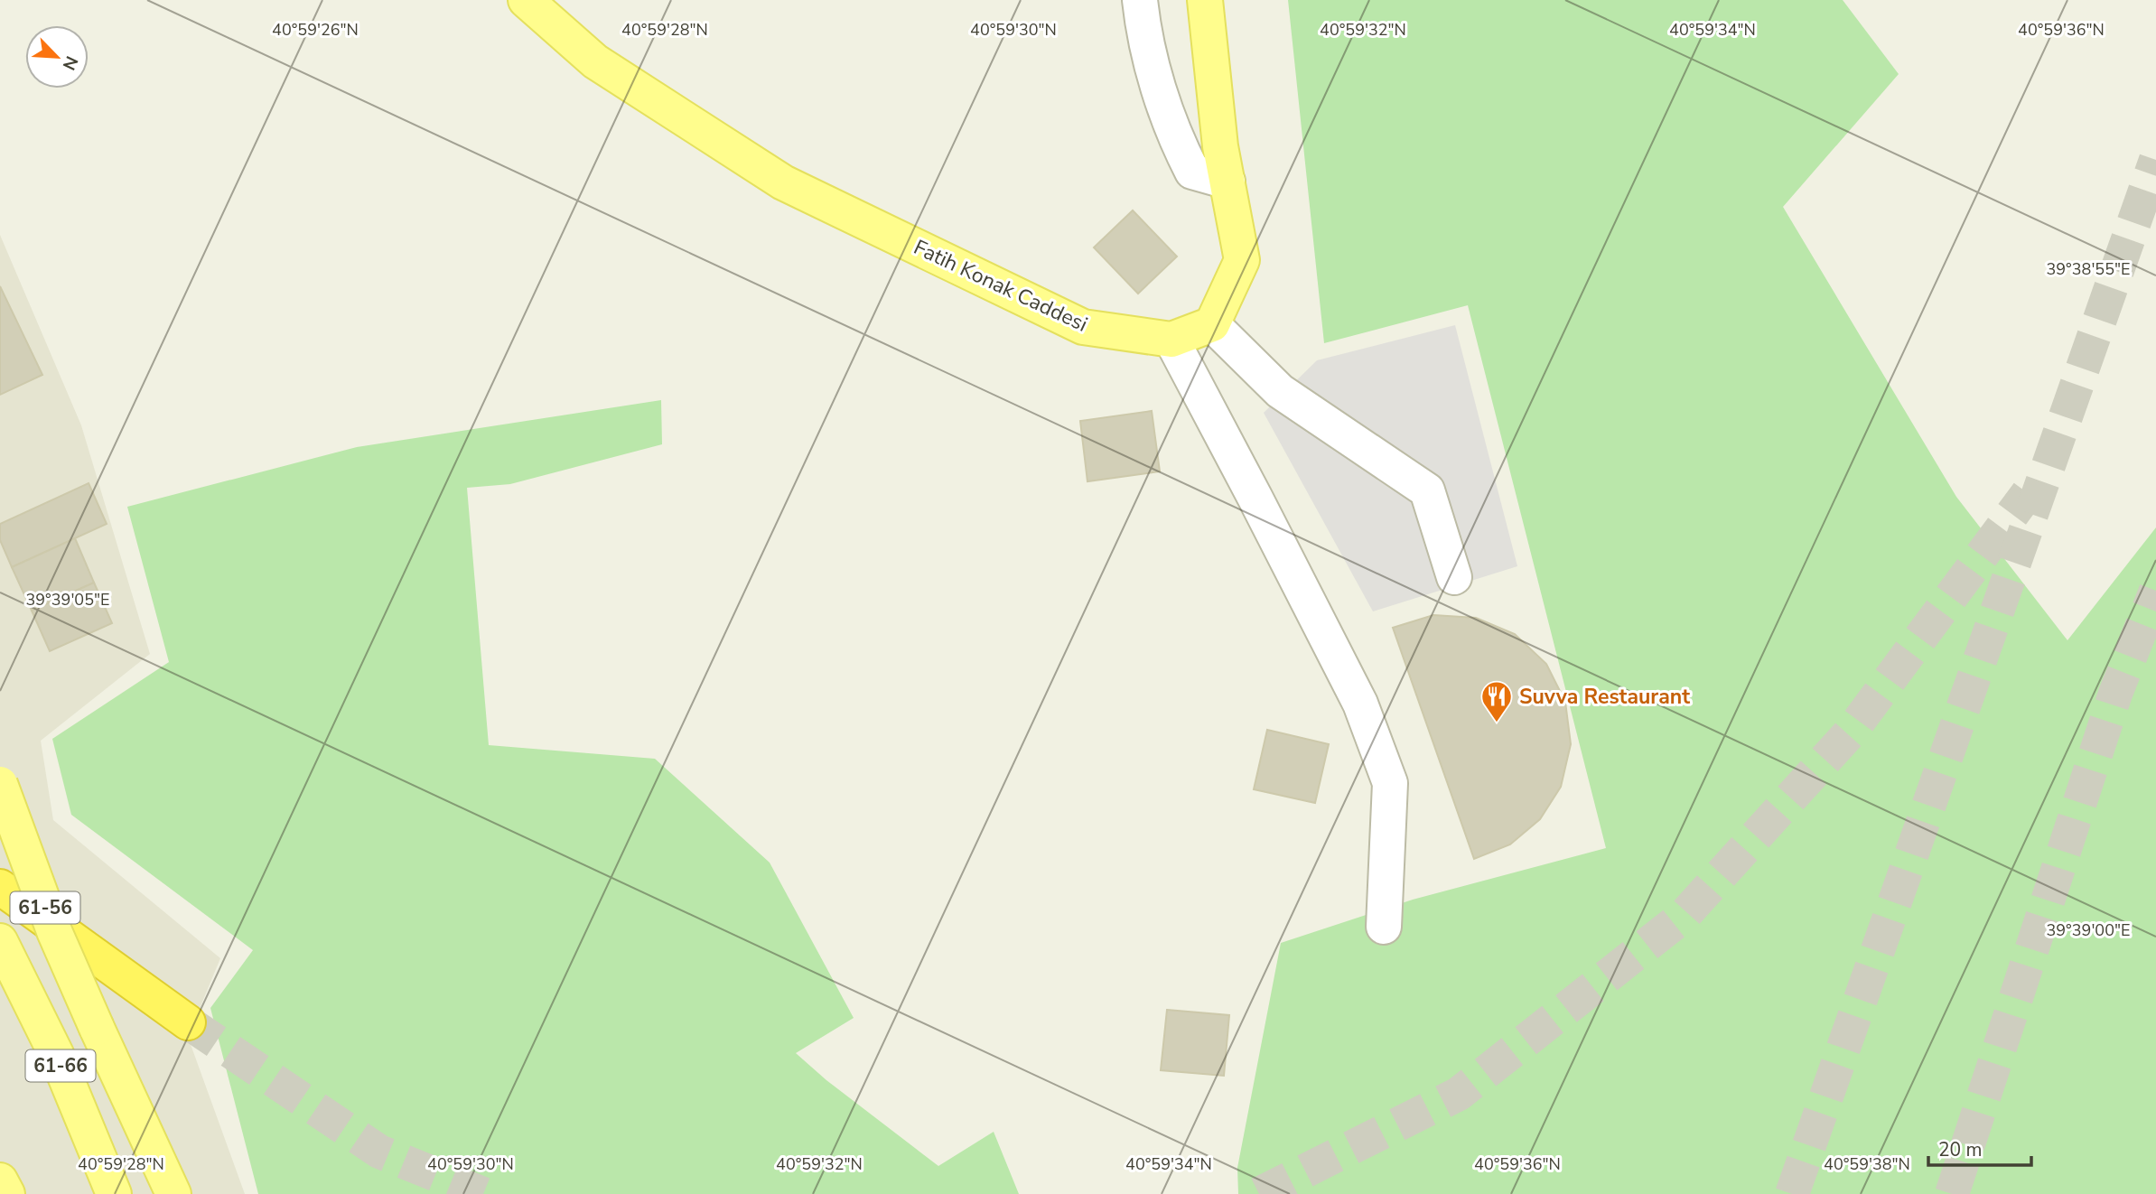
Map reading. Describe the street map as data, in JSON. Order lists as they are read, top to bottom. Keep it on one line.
{"streets":{"main road":["Fatih Konak Caddesi","61-56","61-66"]},"places":{"restaurant":["Suvva Restaurant"]},"scale_bar":"20 m","north":"bottom right","coordinates":["40°59'26\"N","40°59'28\"N","40°59'30\"N","40°59'32\"N","40°59'34\"N","40°59'36\"N","39°38'55\"E","39°39'05\"E","39°39'00\"E","40°59'38\"N"]}
